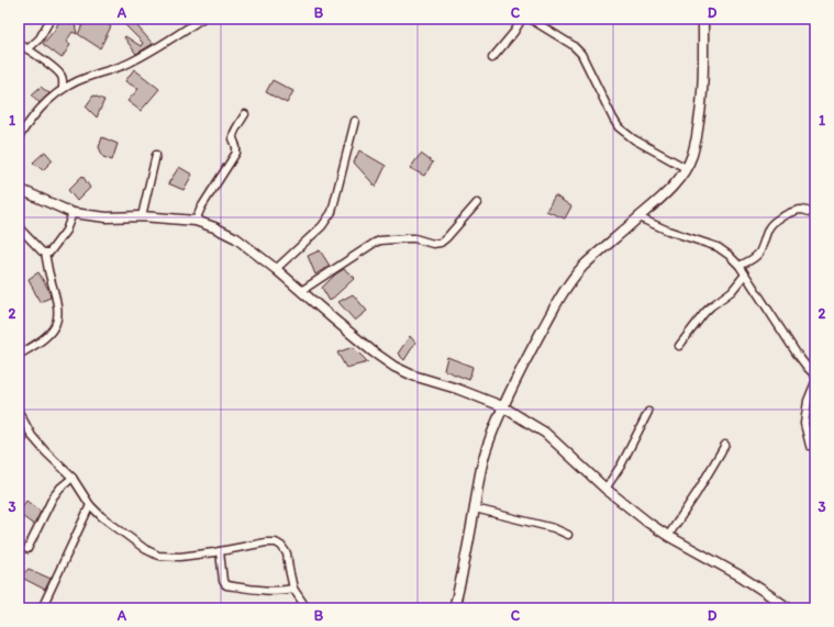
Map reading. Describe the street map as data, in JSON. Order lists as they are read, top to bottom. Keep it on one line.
{"grid":{"columns":["A","B","C","D"],"rows":["1","2","3"]}}
